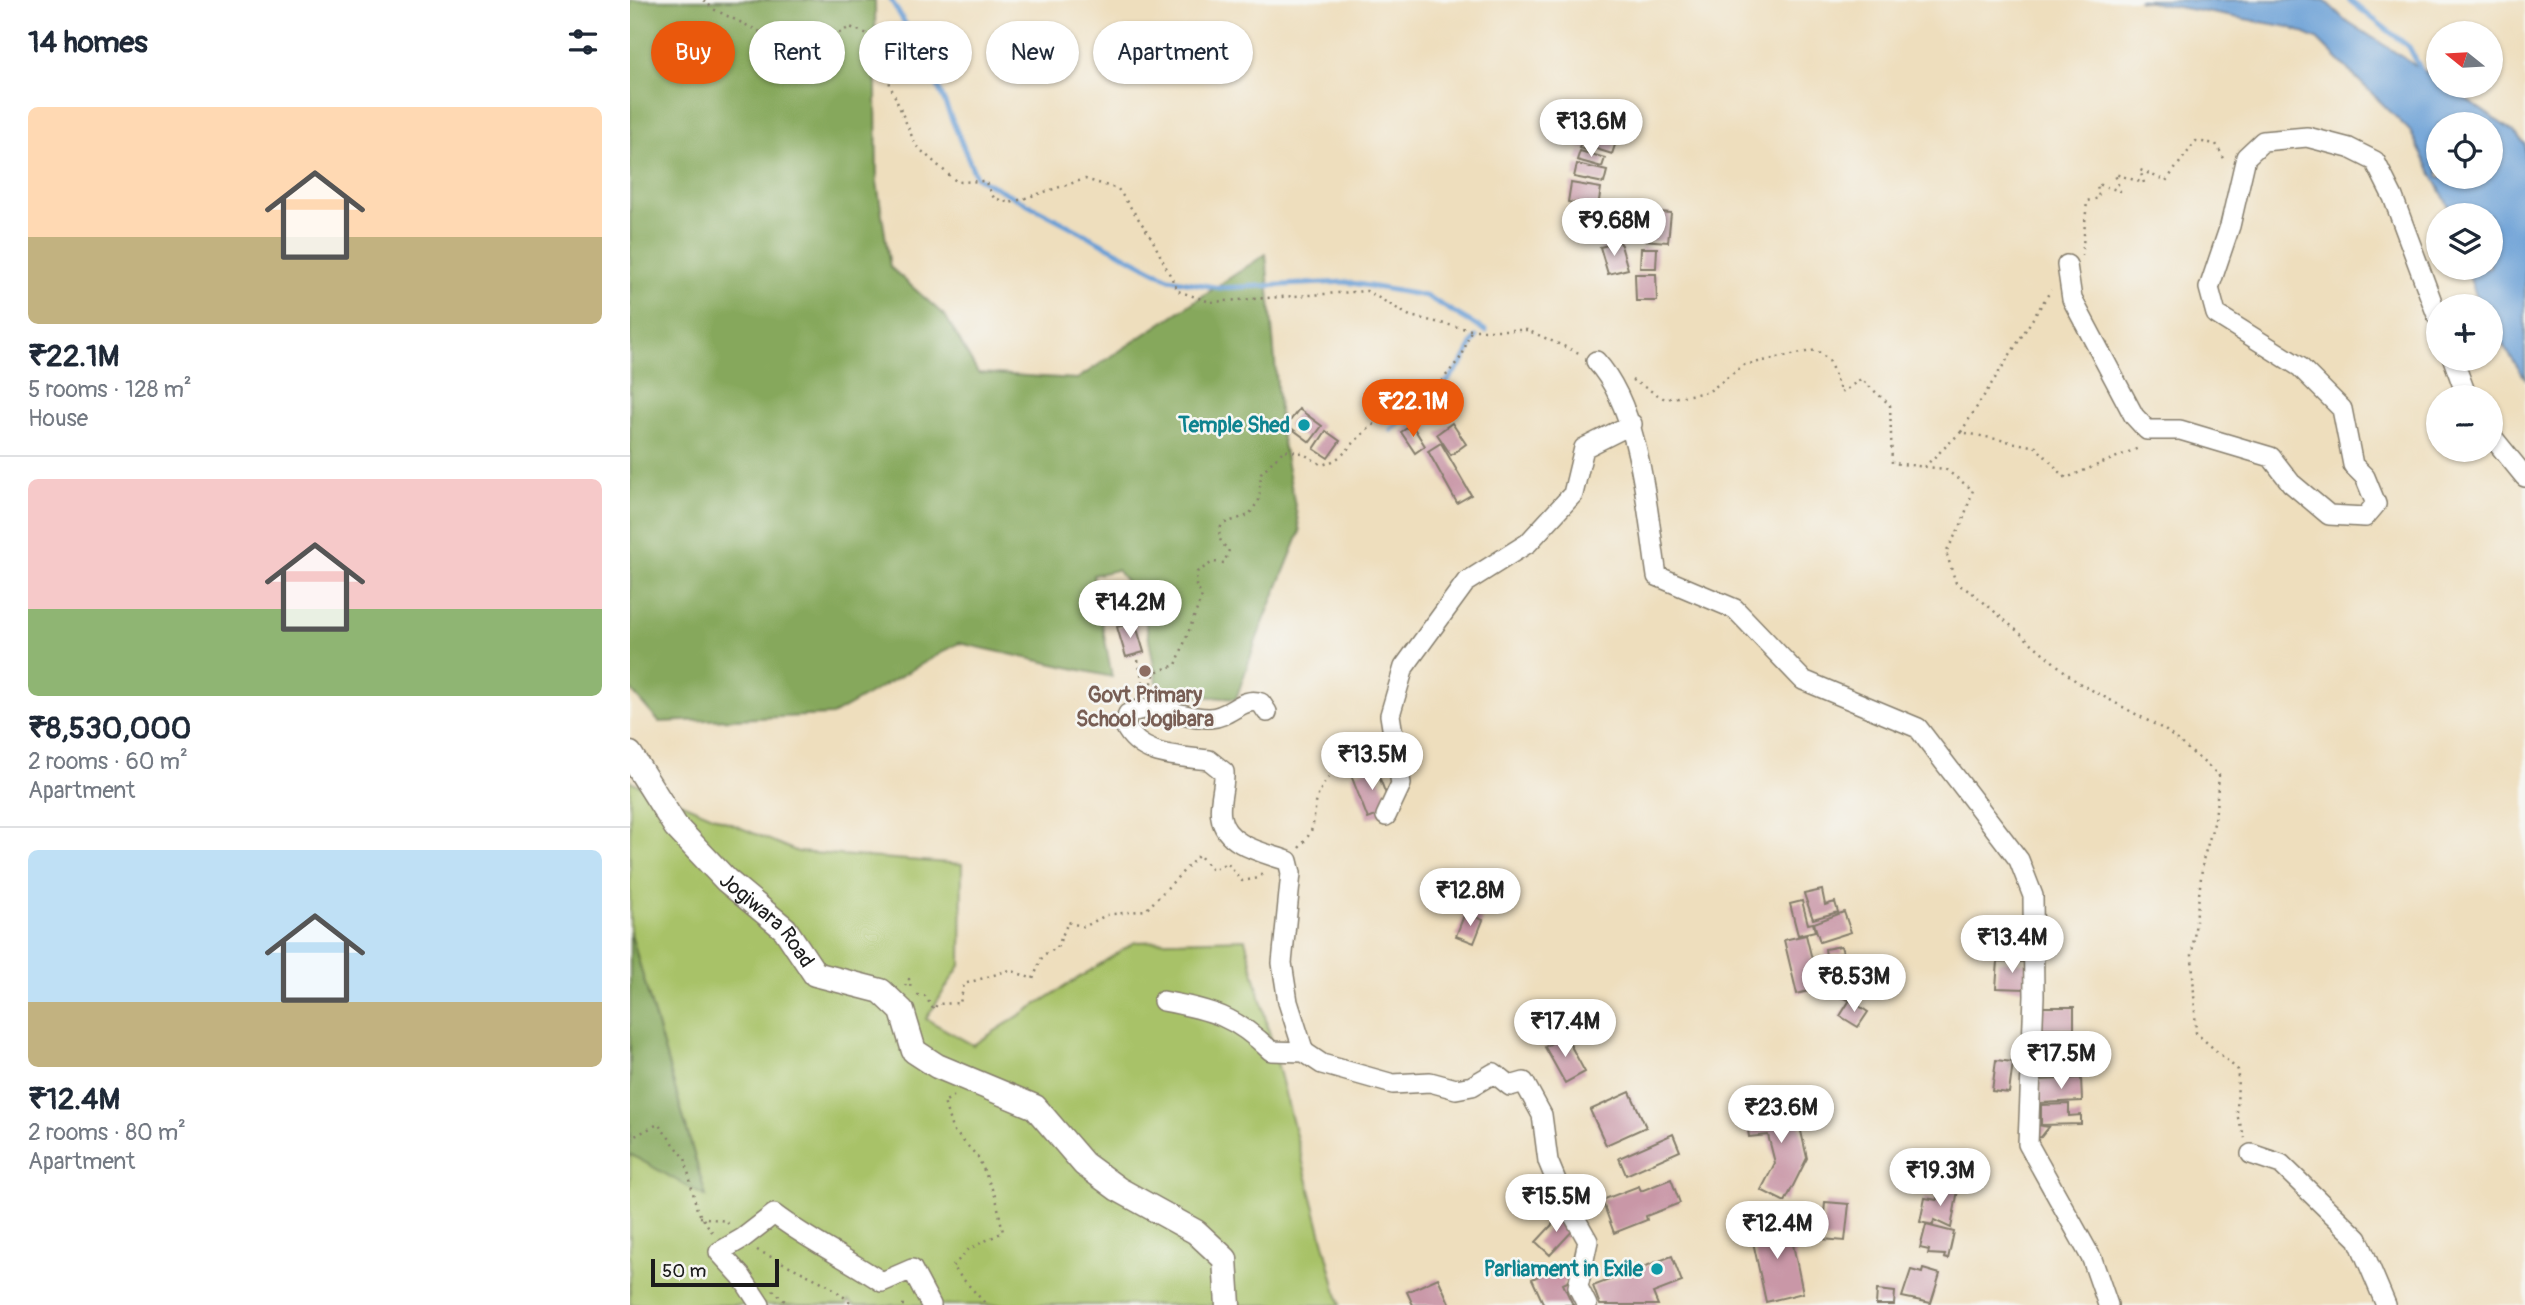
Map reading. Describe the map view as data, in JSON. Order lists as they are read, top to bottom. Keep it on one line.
{"streets":{"street":["Jogiwara Road"]},"places":["Temple Shed","Govt Primary School Jogibara","Parliament in Exile"],"scale_bar":"50 m","north":"left","page":{"heading":"14 homes","map_buttons":["+","−"],"chip":["Buy","Rent","Filters","New","Apartment"],"list":[{"name":"₹22.1M","note":"5 rooms · 128 m² · House"},{"name":"₹8,530,000","note":"2 rooms · 60 m² · Apartment"},{"name":"₹12.4M","note":"2 rooms · 80 m² · Apartment"}],"price":["₹13.6M","₹9.68M","₹22.1M","₹14.2M","₹13.5M","₹12.8M","₹13.4M","₹8.53M","₹17.4M","₹17.5M","₹23.6M","₹19.3M","₹15.5M","₹12.4M"],"scale":"50 m"}}
